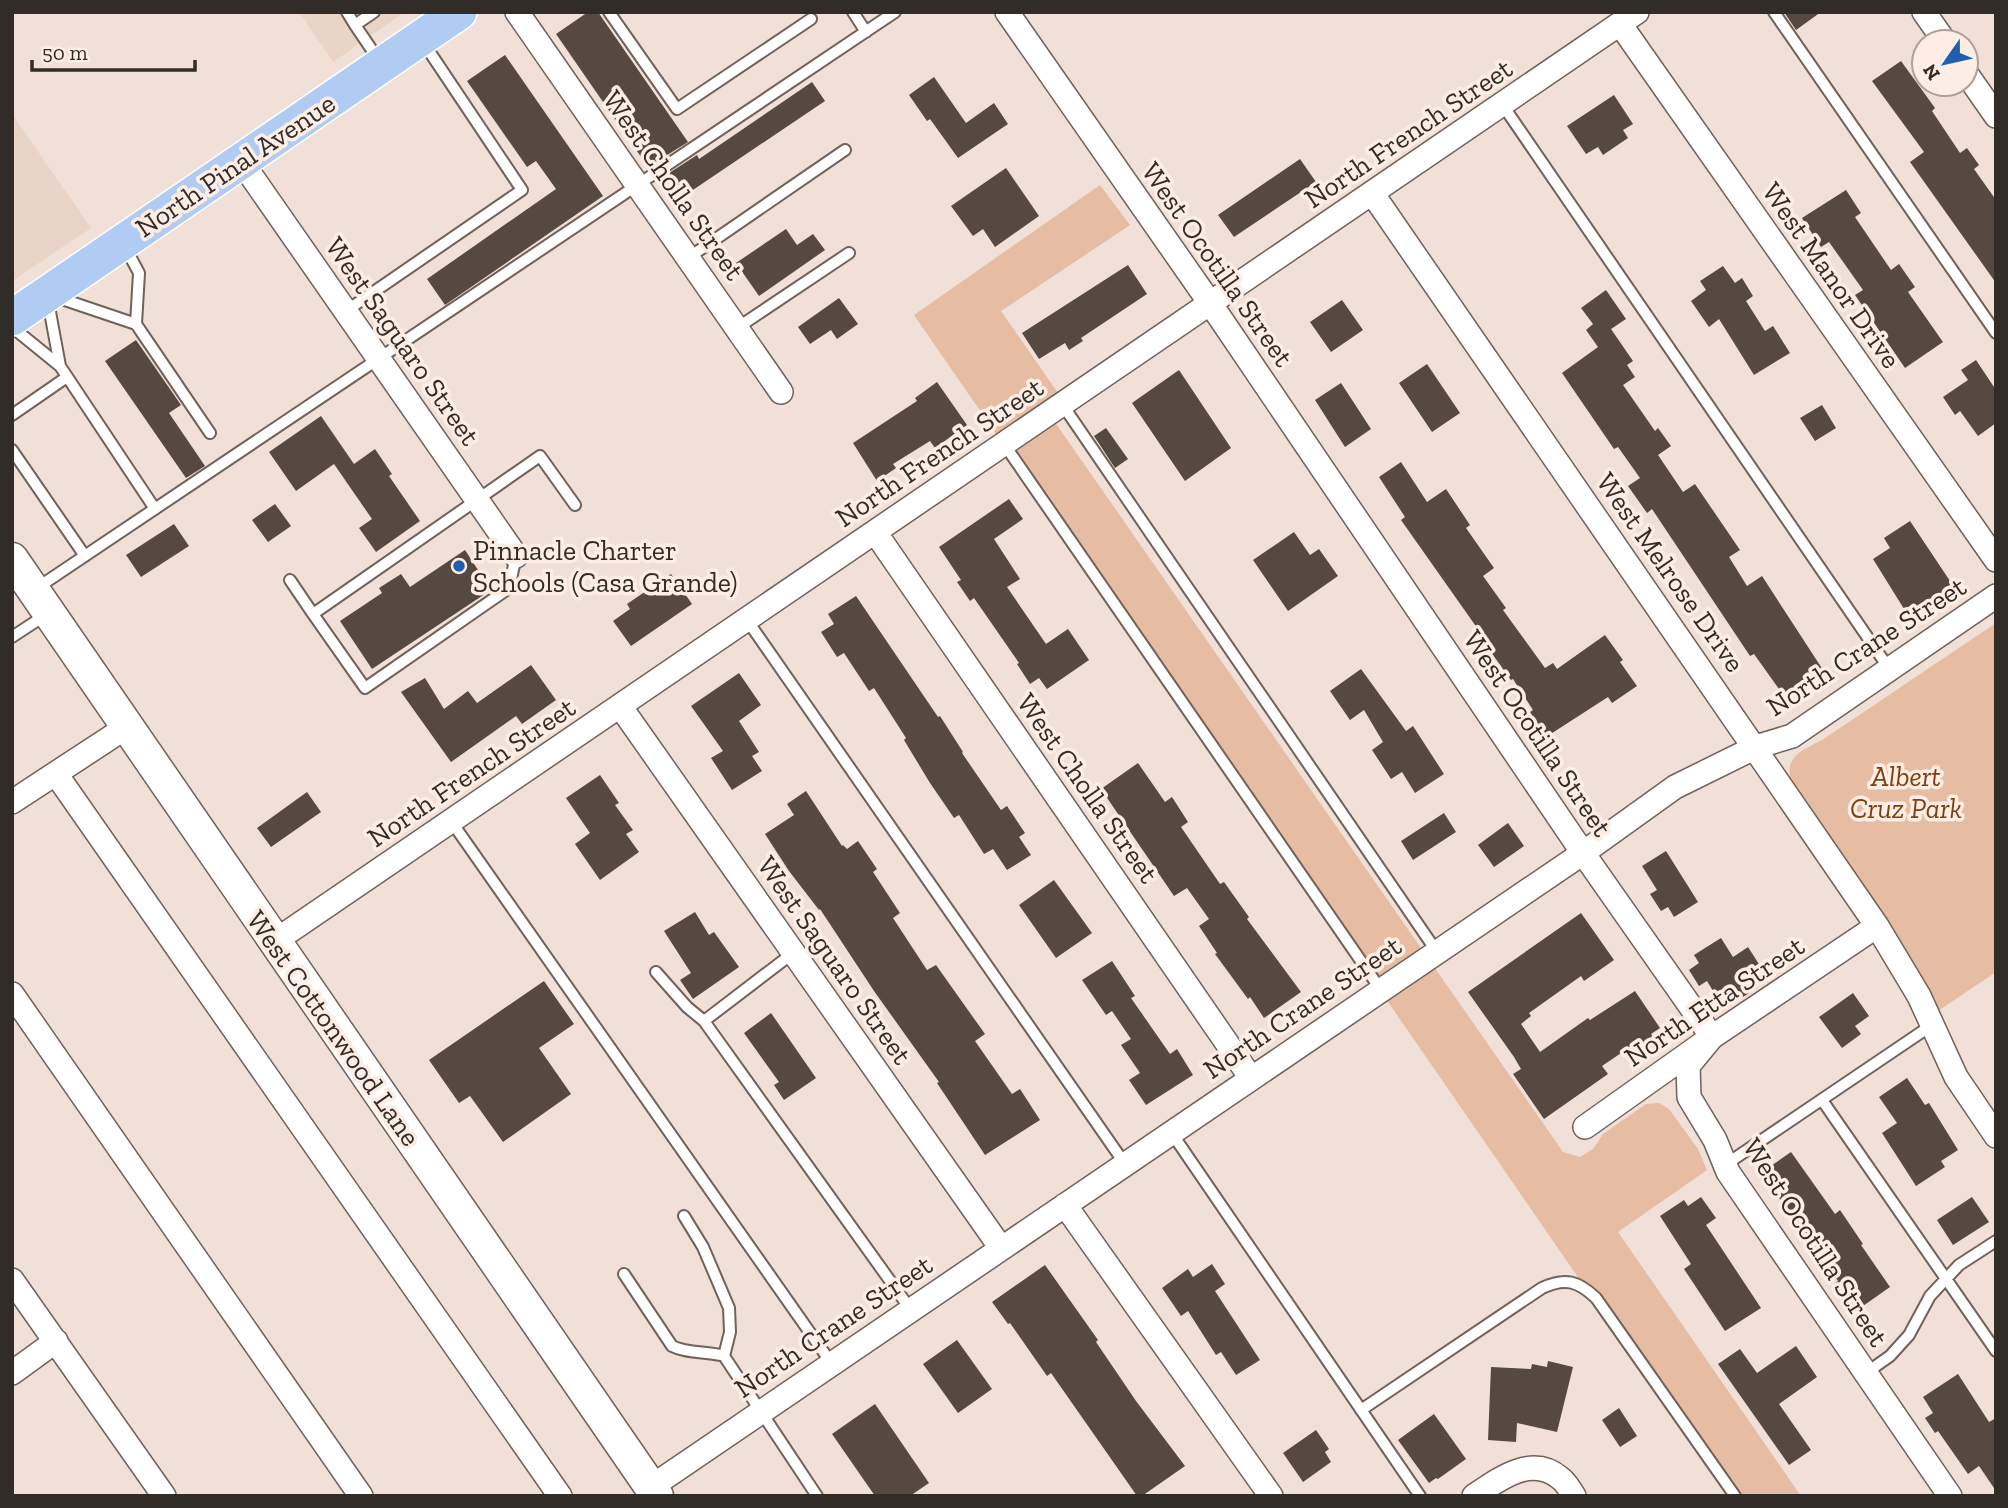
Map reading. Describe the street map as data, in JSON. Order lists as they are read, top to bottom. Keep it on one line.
{"streets":{"main road":["North Pinal Avenue","West Cottonwood Lane"],"street":["North French Street","West Cholla Street","West Ocotilla Street","West Manor Drive","West Saguaro Street","West Melrose Drive","North Crane Street","North Etta Street"]},"crossings":[["North French Street","West Cholla Street"],["North French Street","West Ocotilla Street"],["North French Street","West Manor Drive"],["North French Street","West Saguaro Street"],["North French Street","West Melrose Drive"],["North French Street","West Cottonwood Lane"],["North Pinal Avenue","West Saguaro Street"],["West Cholla Street","North Crane Street"],["West Ocotilla Street","North Crane Street"],["West Ocotilla Street","North Etta Street"],["West Saguaro Street","North Crane Street"],["West Melrose Drive","North Crane Street"],["West Melrose Drive","North Etta Street"],["North Crane Street","West Cottonwood Lane"]],"parks":["Albert Cruz Park"],"places":["Pinnacle Charter Schools (Casa Grande)"],"scale_bar":"50 m","north":"bottom left"}
